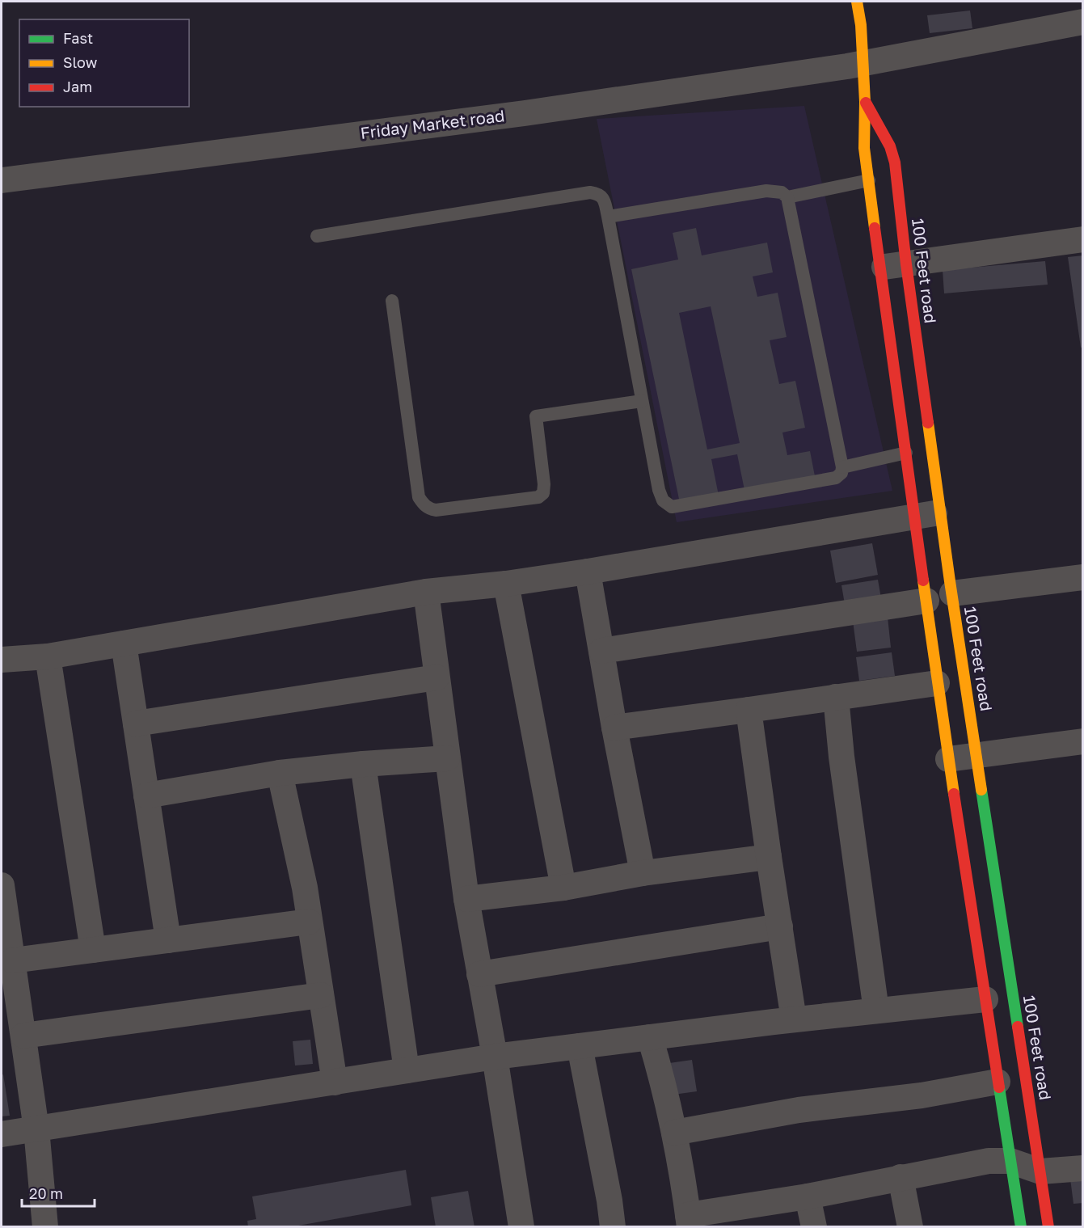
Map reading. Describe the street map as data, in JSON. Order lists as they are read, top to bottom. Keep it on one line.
{"streets":{"street":["Friday Market road","100 Feet road"]},"crossings":[["Friday Market road","100 Feet road"]],"legend":["Fast","Slow","Jam"],"scale_bar":"20 m"}
